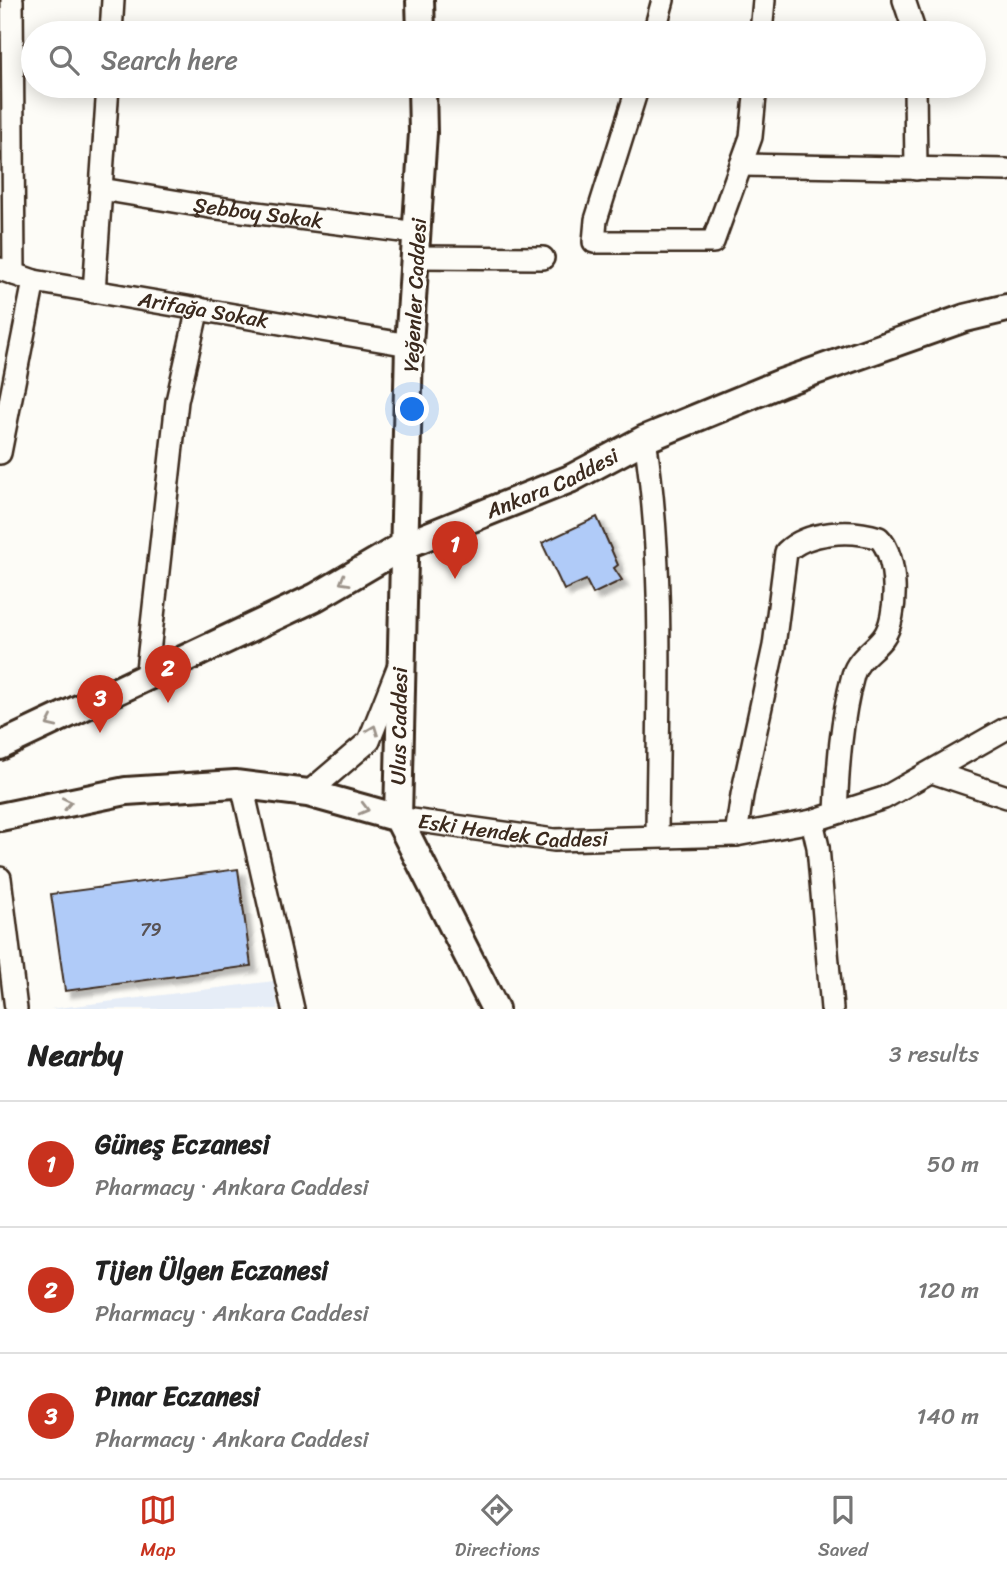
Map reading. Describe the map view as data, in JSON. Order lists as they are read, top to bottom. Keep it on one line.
{"streets":{"street":["Şebboy Sokak","Yeğenler Caddesi","Arifağa Sokak","Ankara Caddesi","Ulus Caddesi","Eski Hendek Caddesi"]},"crossings":[["Şebboy Sokak","Yeğenler Caddesi"],["Yeğenler Caddesi","Arifağa Sokak"],["Yeğenler Caddesi","Ankara Caddesi"],["Yeğenler Caddesi","Ulus Caddesi"],["Ankara Caddesi","Ulus Caddesi"],["Ulus Caddesi","Eski Hendek Caddesi"]],"one_way":["Ankara Caddesi"],"house_numbers":["79"],"page":{"search":"Search here","pins":["1","2","3"],"heading":["Nearby","3 results"],"list":[{"mark":"1","name":"Güneş Eczanesi","note":"Pharmacy · Ankara Caddesi","value":"50 m"},{"mark":"2","name":"Tijen Ülgen Eczanesi","note":"Pharmacy · Ankara Caddesi","value":"120 m"},{"mark":"3","name":"Pınar Eczanesi","note":"Pharmacy · Ankara Caddesi","value":"140 m"}],"nav":["Map","Directions","Saved"]}}
